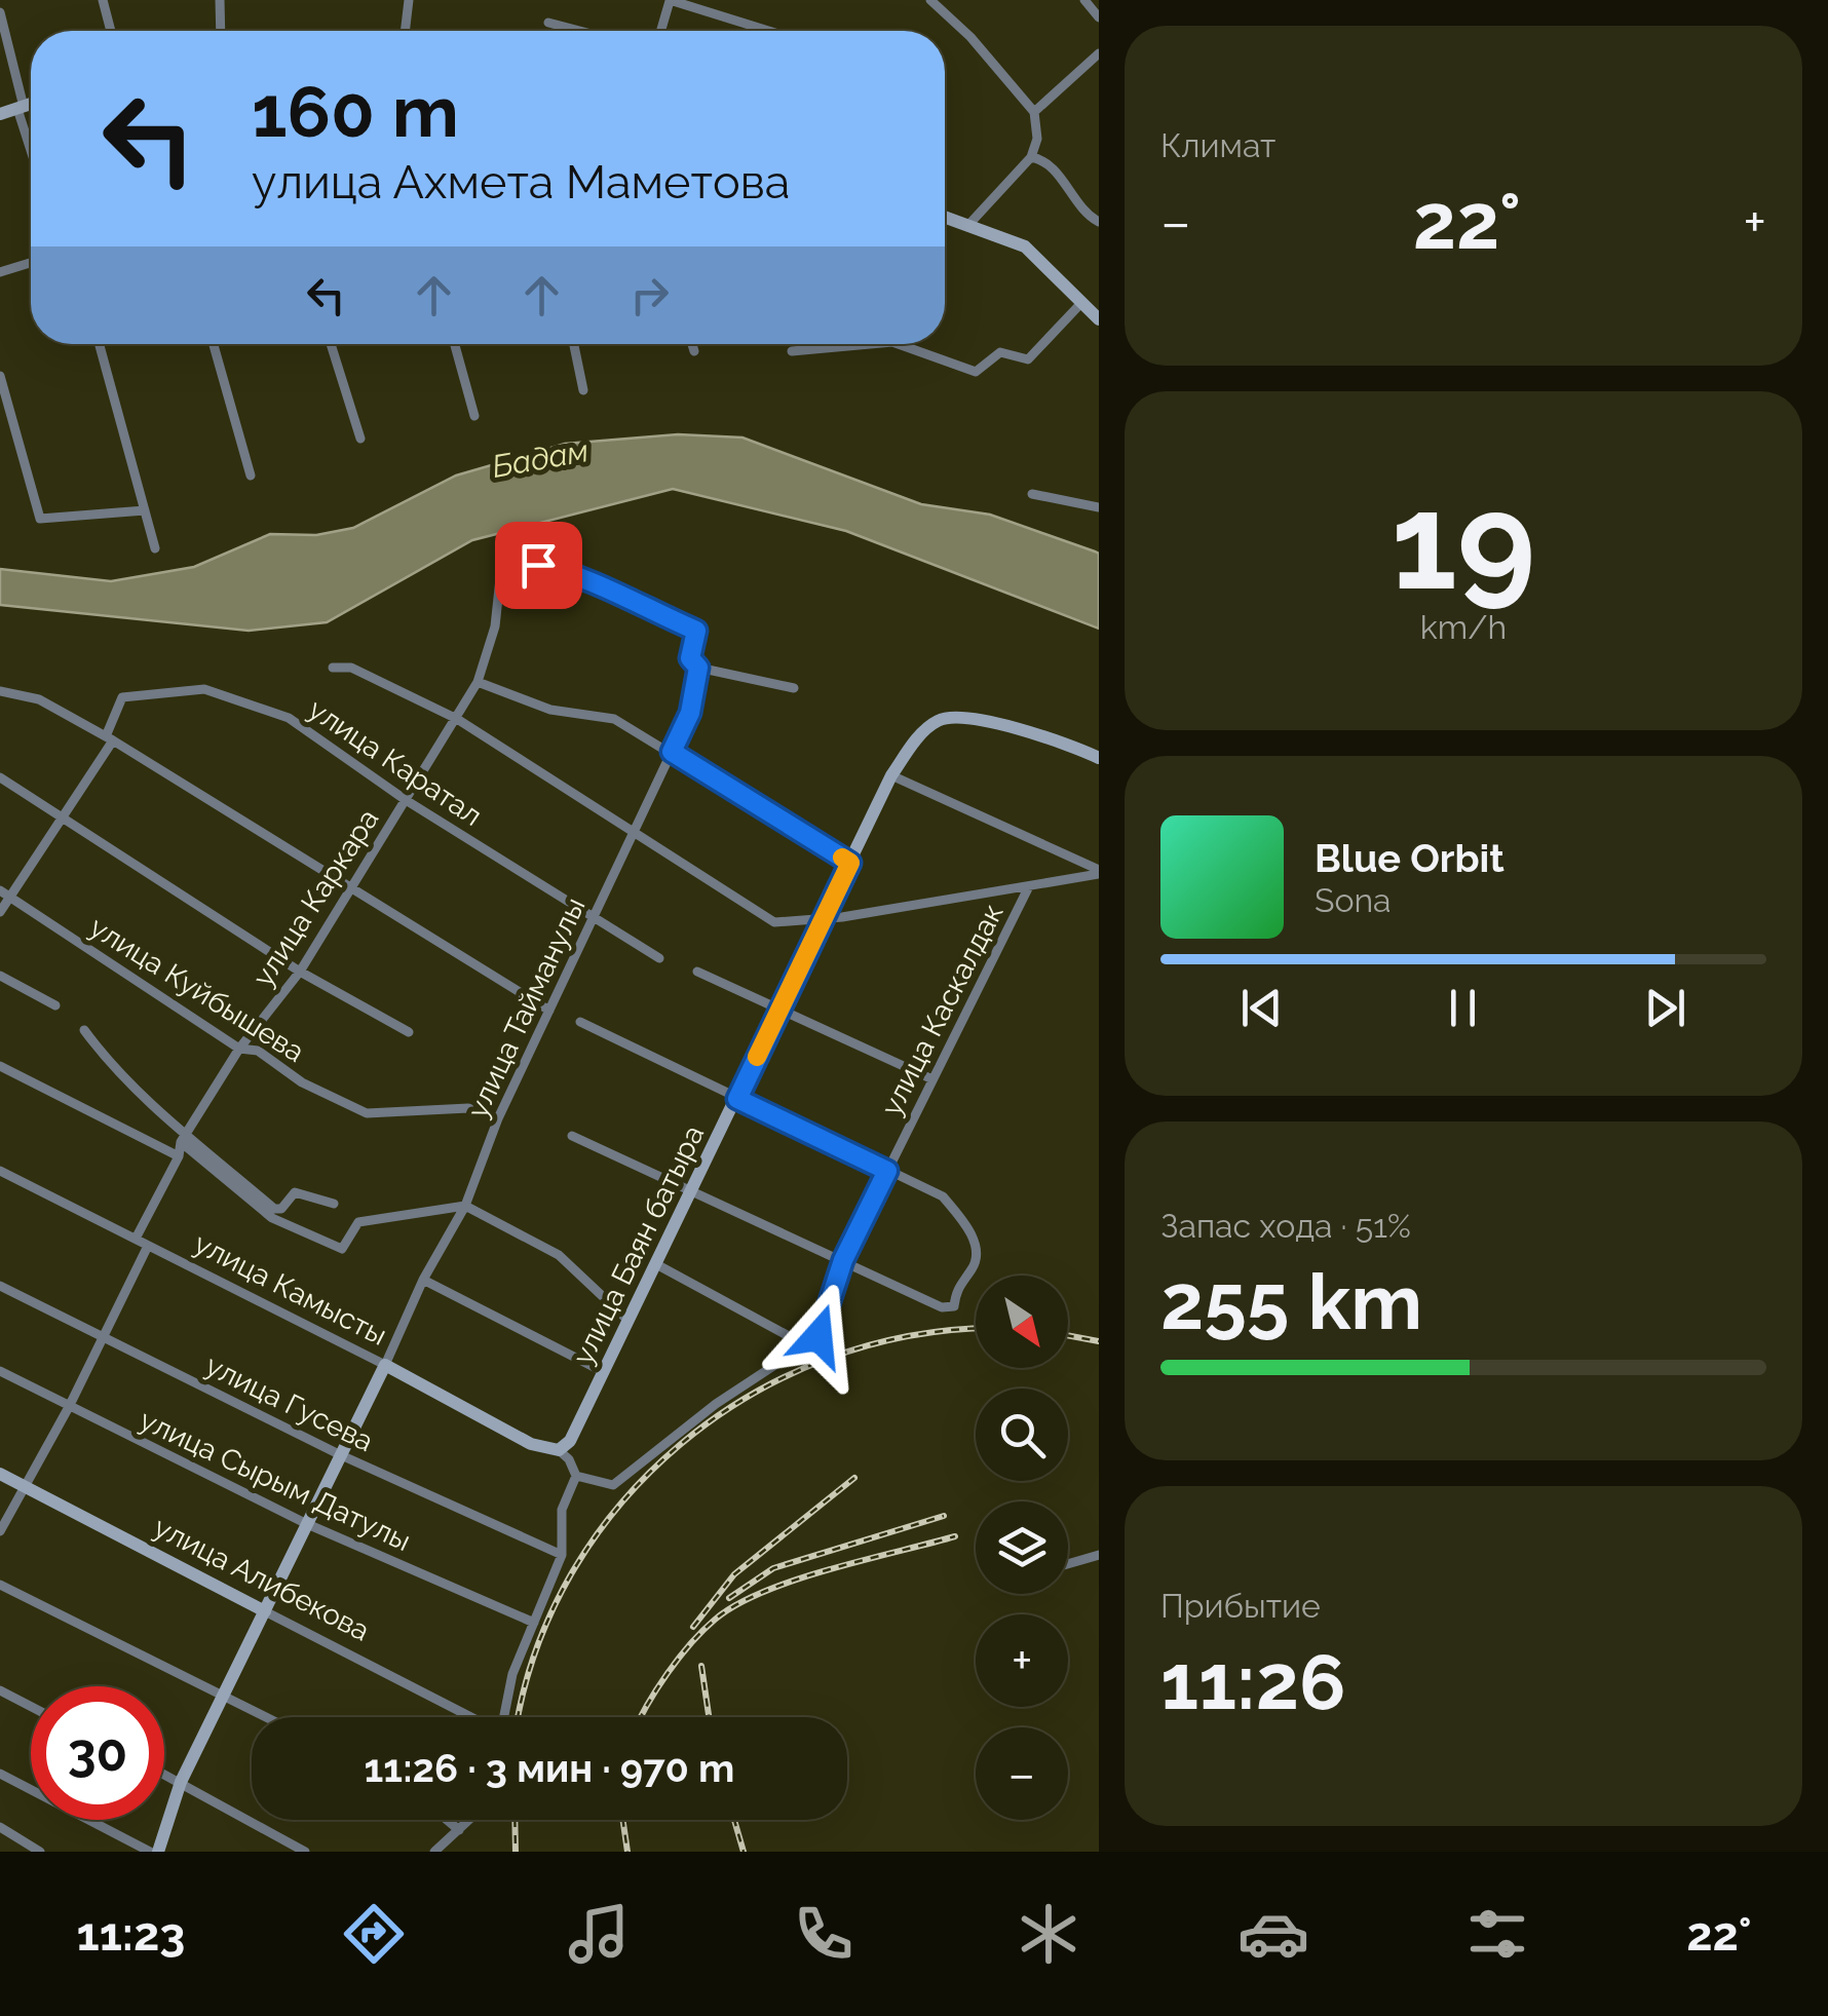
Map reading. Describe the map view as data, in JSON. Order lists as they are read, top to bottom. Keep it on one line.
{"streets":{"street":["улица Каратал","улица Каркара","улица Куйбышева","улица Тайманулы","улица Каскалдак","улица Баян батыра","улица Камысты","улица Гусева","улица Сырым Датулы","улица Алибекова"]},"crossings":[["улица Каратал","улица Каркара"],["улица Каратал","улица Тайманулы"],["улица Каркара","улица Куйбышева"],["улица Каркара","улица Тайманулы"],["улица Каркара","улица Камысты"],["улица Куйбышева","улица Тайманулы"],["улица Тайманулы","улица Камысты"],["улица Баян батыра","улица Камысты"]],"water":["Бадам"],"north":"bottom right","page":{"tile":["Климат",["19","km/h"],["Запас хода · 51%","255 km"],["Прибытие","11:26"]],"turn":["160 m","улица Ахмета Маметова"],"heat":["−","22°","+"],"song":["Blue Orbit","Sona"],"map_buttons":["+","−"],"limit":"30","trip":"11:26 · 3 мин · 970 m","tabs":["11:23","22°"]}}
